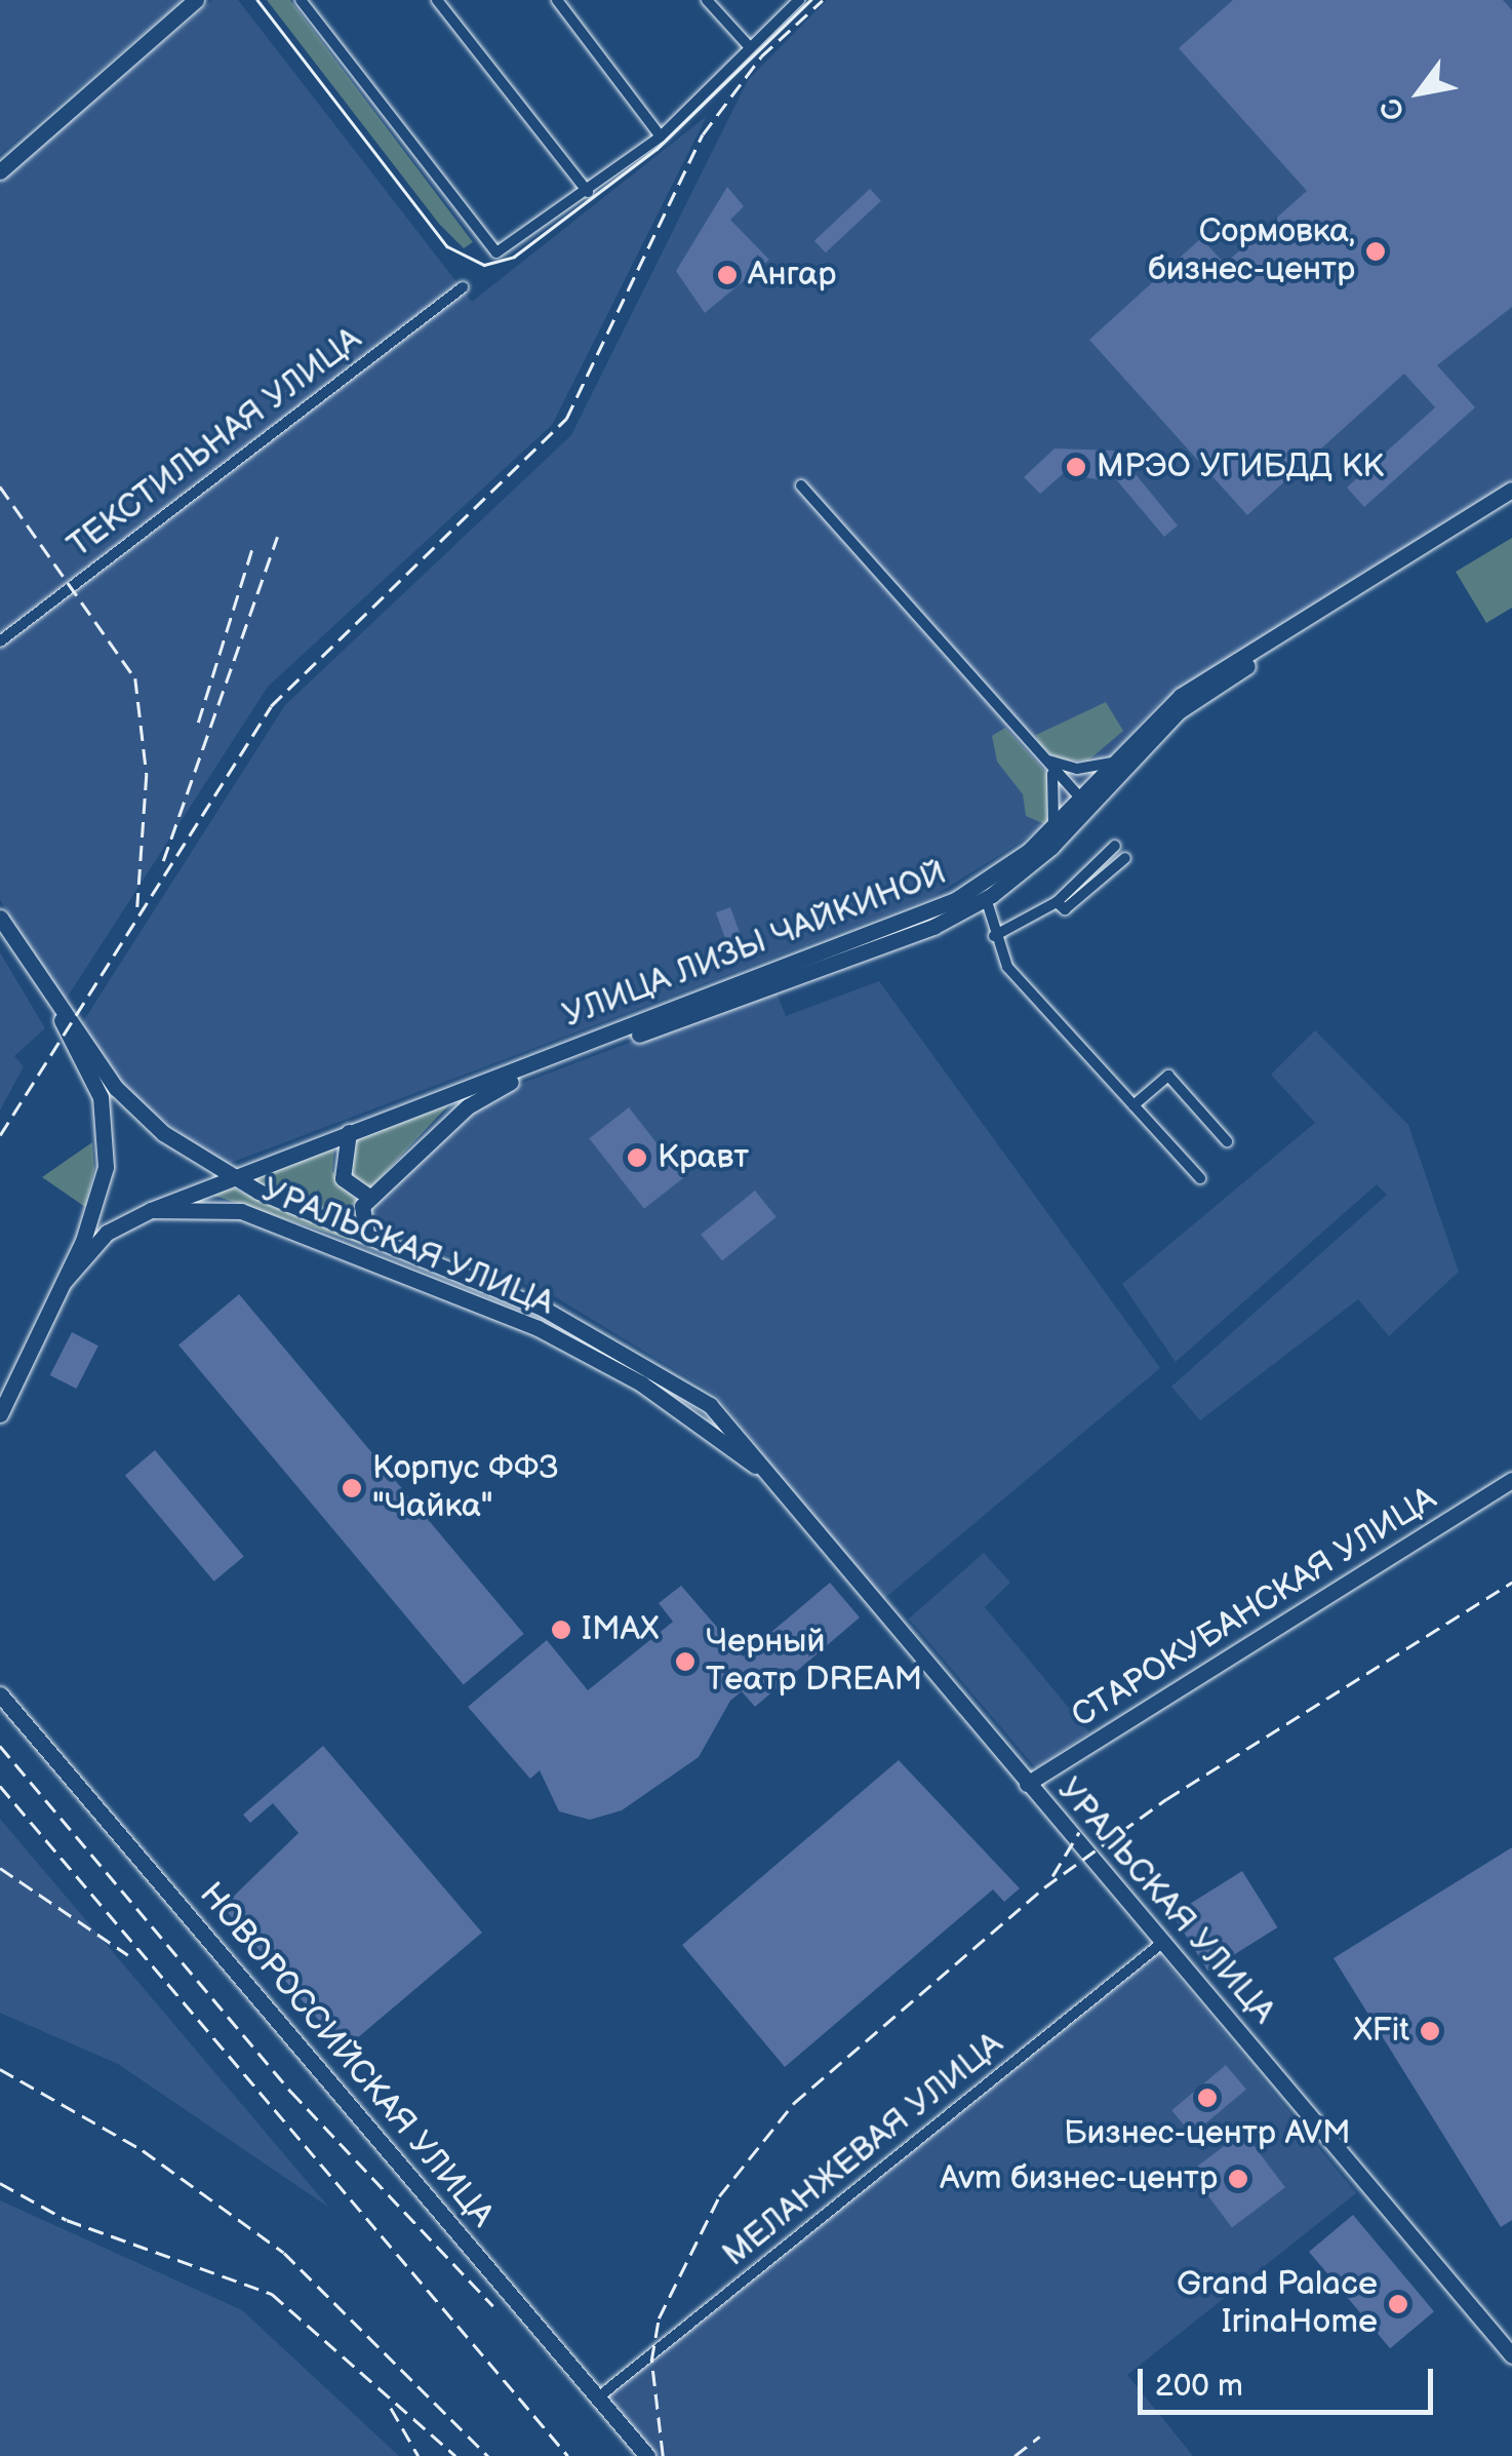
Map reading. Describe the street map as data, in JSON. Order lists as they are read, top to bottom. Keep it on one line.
{"streets":{"main road":["УЛИЦА ЛИЗЫ ЧАЙКИНОЙ","УРАЛЬСКАЯ УЛИЦА","СТАРОКУБАНСКАЯ УЛИЦА","НОВОРОССИЙСКАЯ УЛИЦА"],"street":["ТЕКСТИЛЬНАЯ УЛИЦА","МЕЛАНЖЕВАЯ УЛИЦА"]},"crossings":[["УРАЛЬСКАЯ УЛИЦА","СТАРОКУБАНСКАЯ УЛИЦА"],["УРАЛЬСКАЯ УЛИЦА","МЕЛАНЖЕВАЯ УЛИЦА"],["НОВОРОССИЙСКАЯ УЛИЦА","МЕЛАНЖЕВАЯ УЛИЦА"]],"places":["Сормовка, бизнес-центр","Ангар","МРЭО УГИБДД КК","Кравт","Корпус ФФЗ \"Чайка\"","IMAX","Черный Театр DREAM","XFit","Бизнес-центр AVM","Avm бизнес-центр","Grand Palace IrinaHome"],"scale_bar":"200 m","north":"bottom left"}
